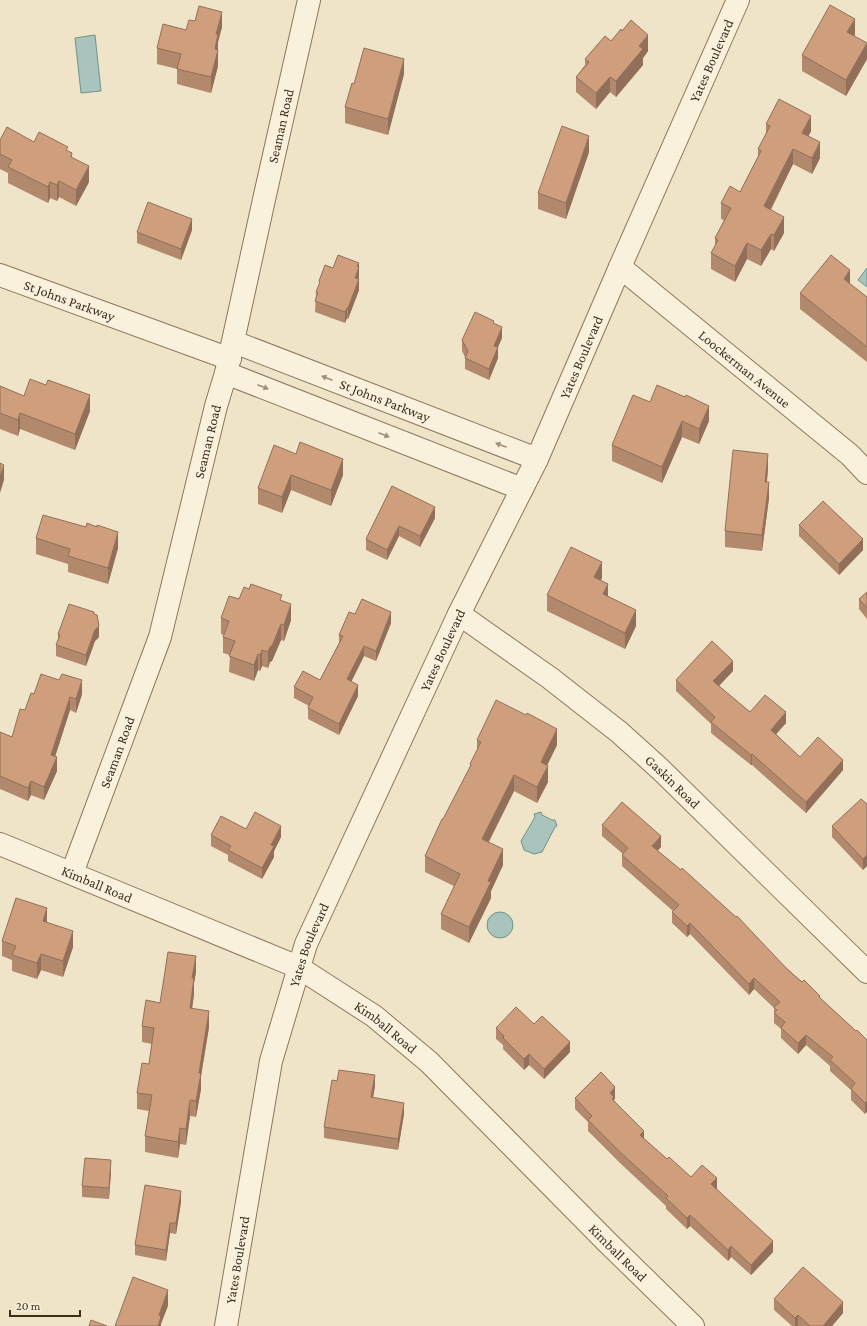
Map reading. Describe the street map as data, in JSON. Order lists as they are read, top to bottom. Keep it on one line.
{"streets":{"street":["Yates Boulevard","Seaman Road","St Johns Parkway","Loockerman Avenue","Gaskin Road","Kimball Road"]},"crossings":[["Yates Boulevard","St Johns Parkway"],["Yates Boulevard","Loockerman Avenue"],["Yates Boulevard","Gaskin Road"],["Yates Boulevard","Kimball Road"],["Seaman Road","St Johns Parkway"],["Seaman Road","Kimball Road"]],"scale_bar":"20 m"}
